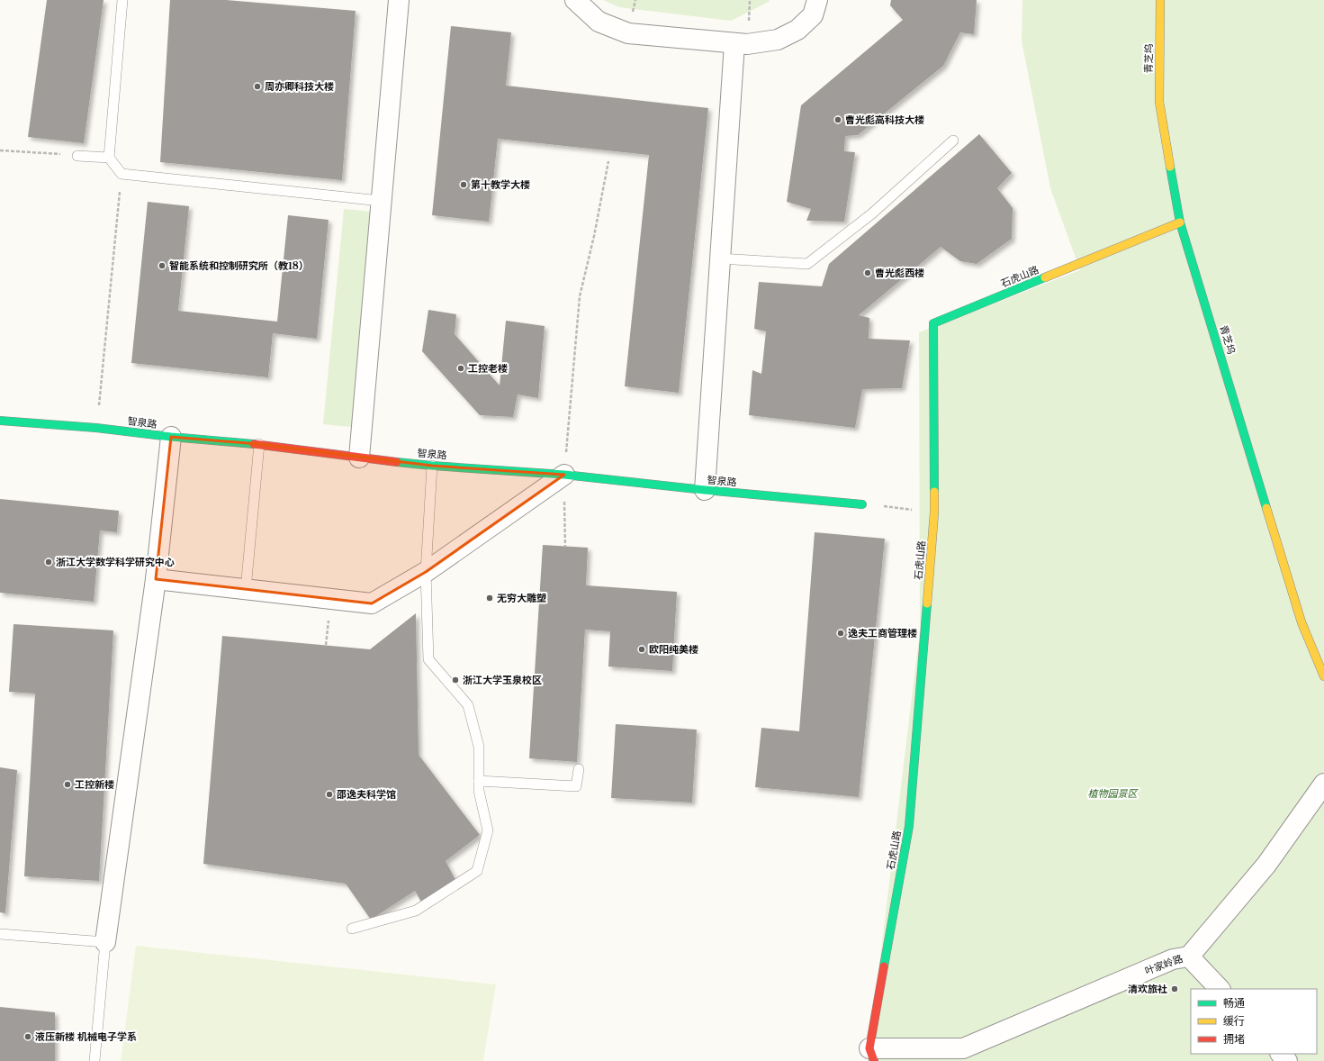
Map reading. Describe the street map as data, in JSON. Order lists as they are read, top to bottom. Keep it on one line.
{"streets":{"street":["青芝坞","石虎山路","智泉路","叶家岭路"]},"crossings":[["青芝坞","石虎山路"],["石虎山路","叶家岭路"]],"parks":["植物园景区"],"places":["周亦卿科技大楼","曹光彪高科技大楼","第十教学大楼","智能系统和控制研究所（教18）","曹光彪西楼","工控老楼","浙江大学数学科学研究中心","无穷大雕塑","逸夫工商管理楼","欧阳纯美楼","浙江大学玉泉校区","工控新楼","邵逸夫科学馆","清欢旅社","液压新楼 机械电子学系"],"legend":["畅通","缓行","拥堵"]}
